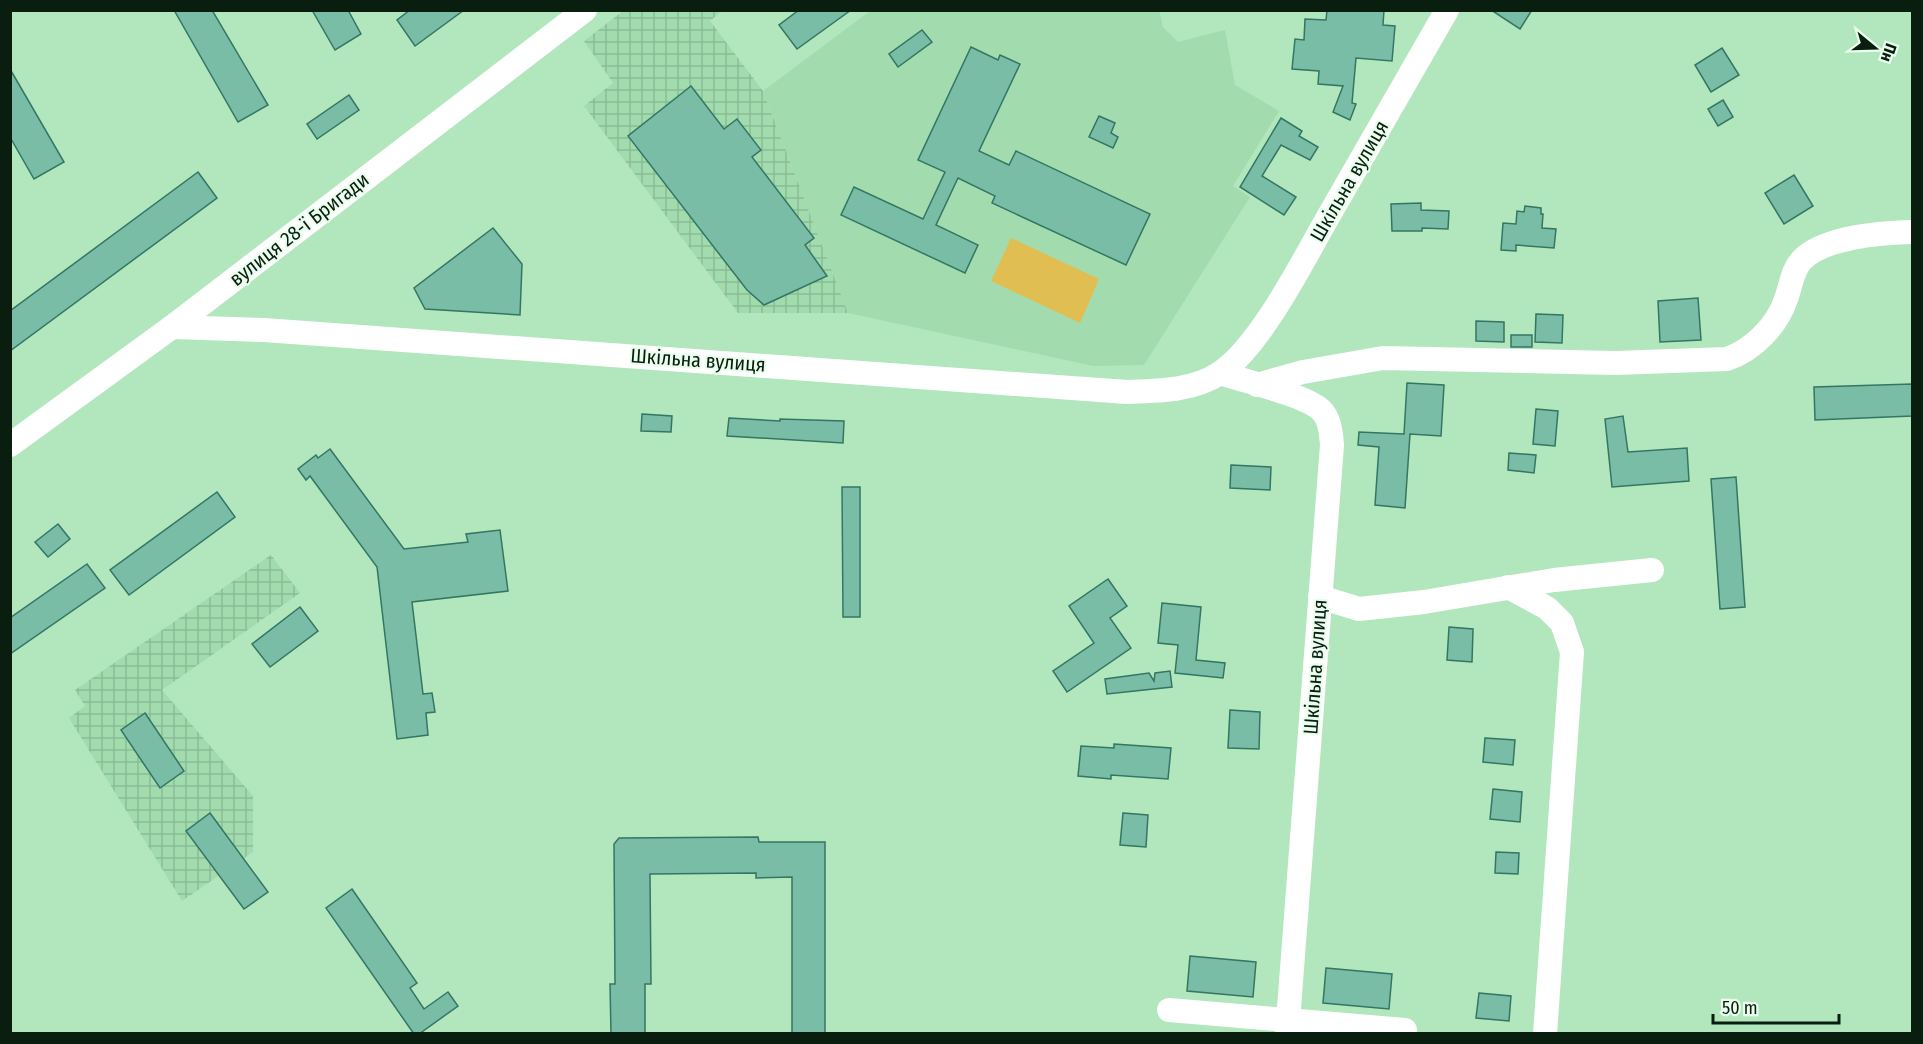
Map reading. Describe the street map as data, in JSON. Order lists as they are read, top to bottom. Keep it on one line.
{"streets":{"street":["Шкільна вулиця","вулиця 28-ї Бригади"]},"crossings":[["Шкільна вулиця","вулиця 28-ї Бригади"]],"scale_bar":"50 m","north":"right"}
